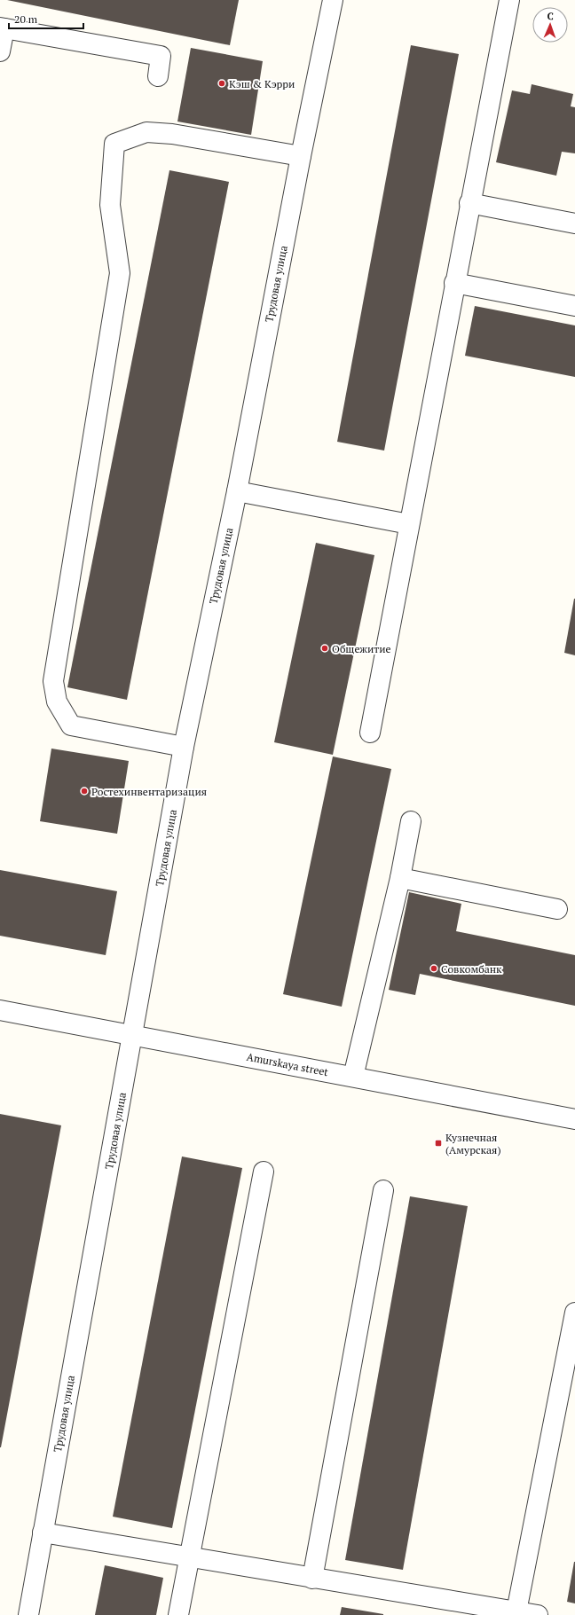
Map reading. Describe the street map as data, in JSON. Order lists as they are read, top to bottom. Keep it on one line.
{"streets":{"street":["Трудовая улица","Amurskaya street"]},"crossings":[["Трудовая улица","Amurskaya street"]],"places":{"other":["Кэш & Кэрри","Общежитие","Ростехинвентаризация","Совкомбанк"],"transit":["Кузнечная (Амурская)"]},"scale_bar":"20 m","north":"top"}
